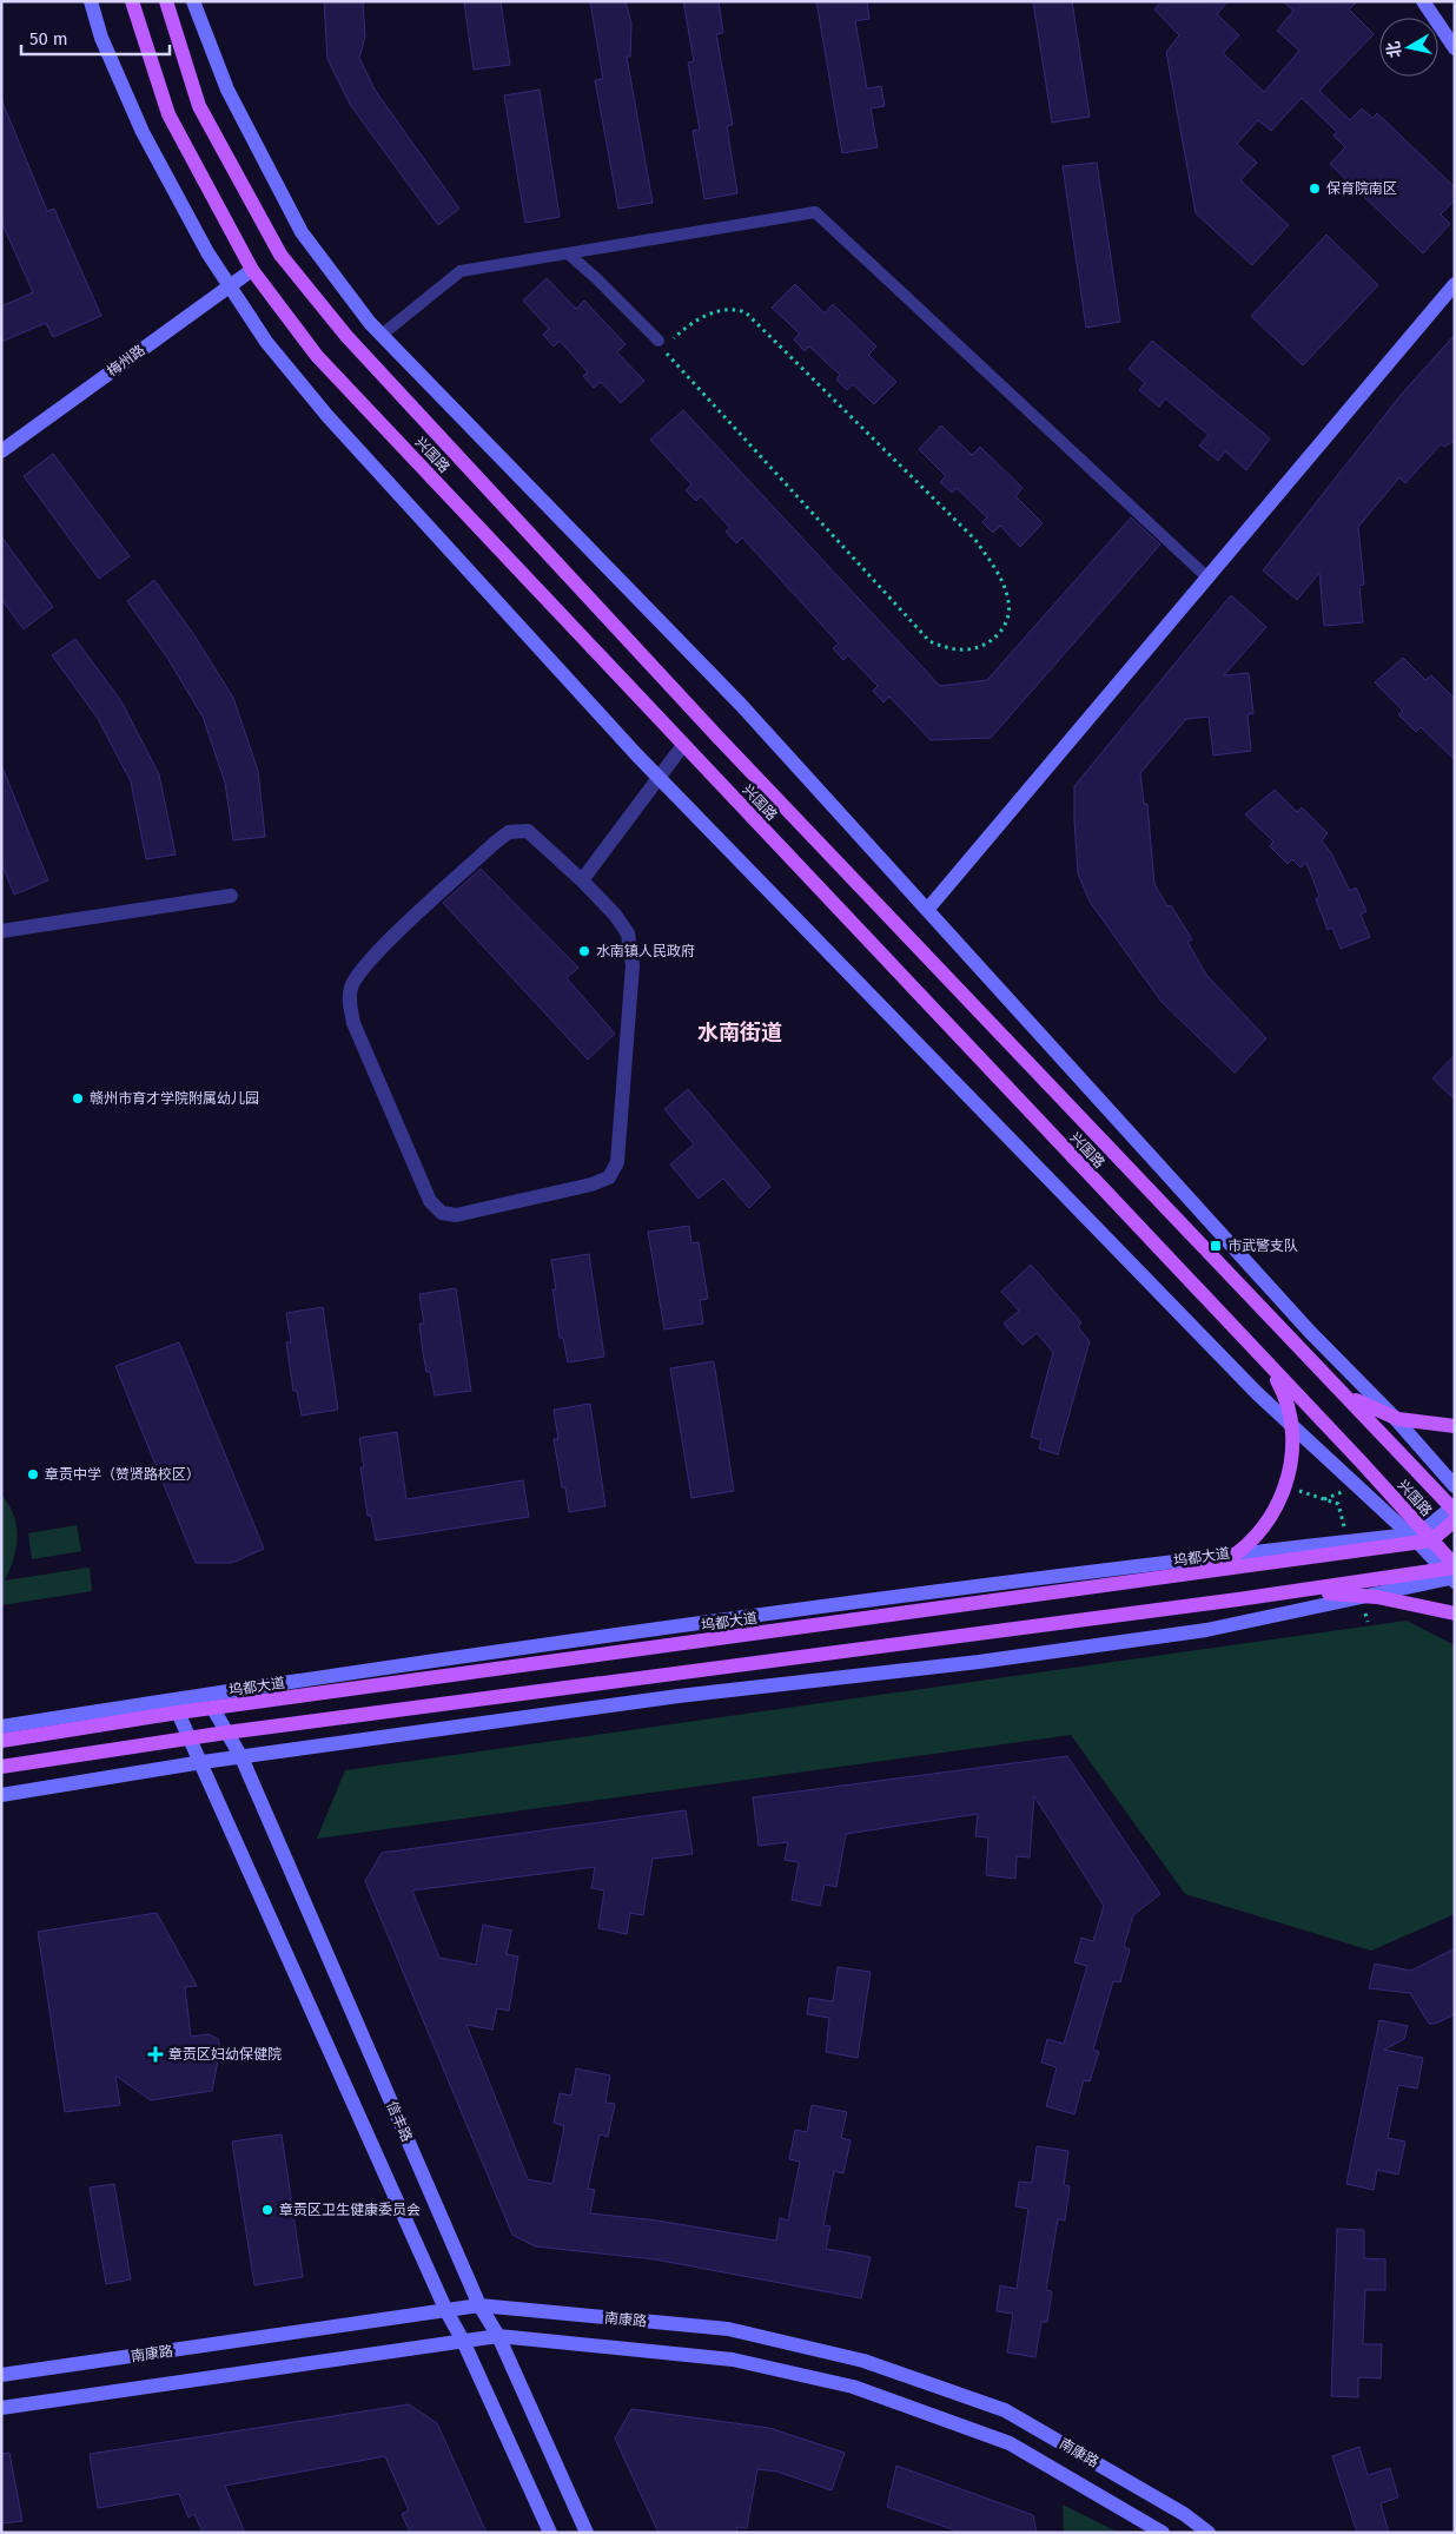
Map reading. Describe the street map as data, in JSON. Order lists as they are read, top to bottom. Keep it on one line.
{"streets":{"main road":["兴国路","坞都大道"],"street":["梅州路","信丰路","南康路"]},"crossings":[["梅州路","兴国路"],["兴国路","坞都大道"],["坞都大道","信丰路"],["信丰路","南康路"]],"districts":["水南街道"],"places":{"other":["保育院南区","水南镇人民政府","赣州市育才学院附属幼儿园","章贡中学（赞贤路校区）","章贡区卫生健康委员会"],"transit":["市武警支队"],"health":["章贡区妇幼保健院"]},"scale_bar":"50 m","north":"left"}
